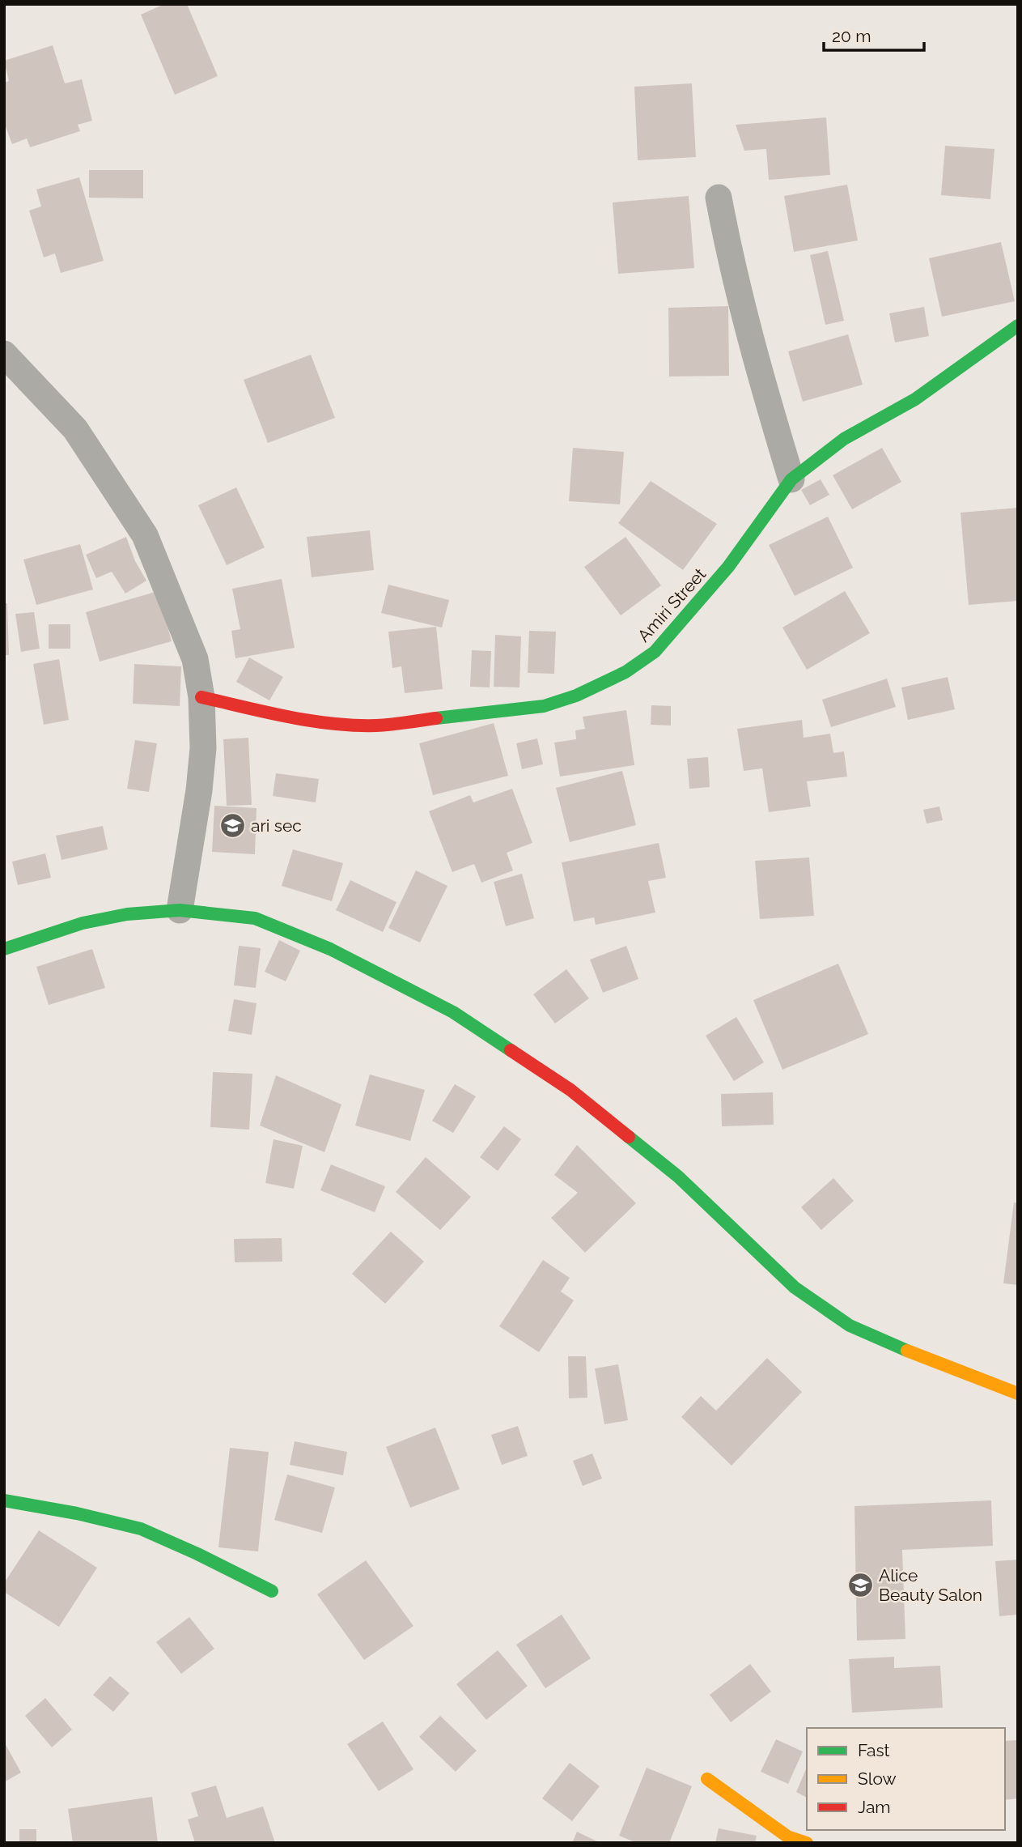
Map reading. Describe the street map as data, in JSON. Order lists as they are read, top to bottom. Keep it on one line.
{"streets":{"street":["Amiri Street"]},"places":{"school or university":["ari sec","Alice Beauty Salon"]},"legend":["Fast","Slow","Jam"],"scale_bar":"20 m"}
